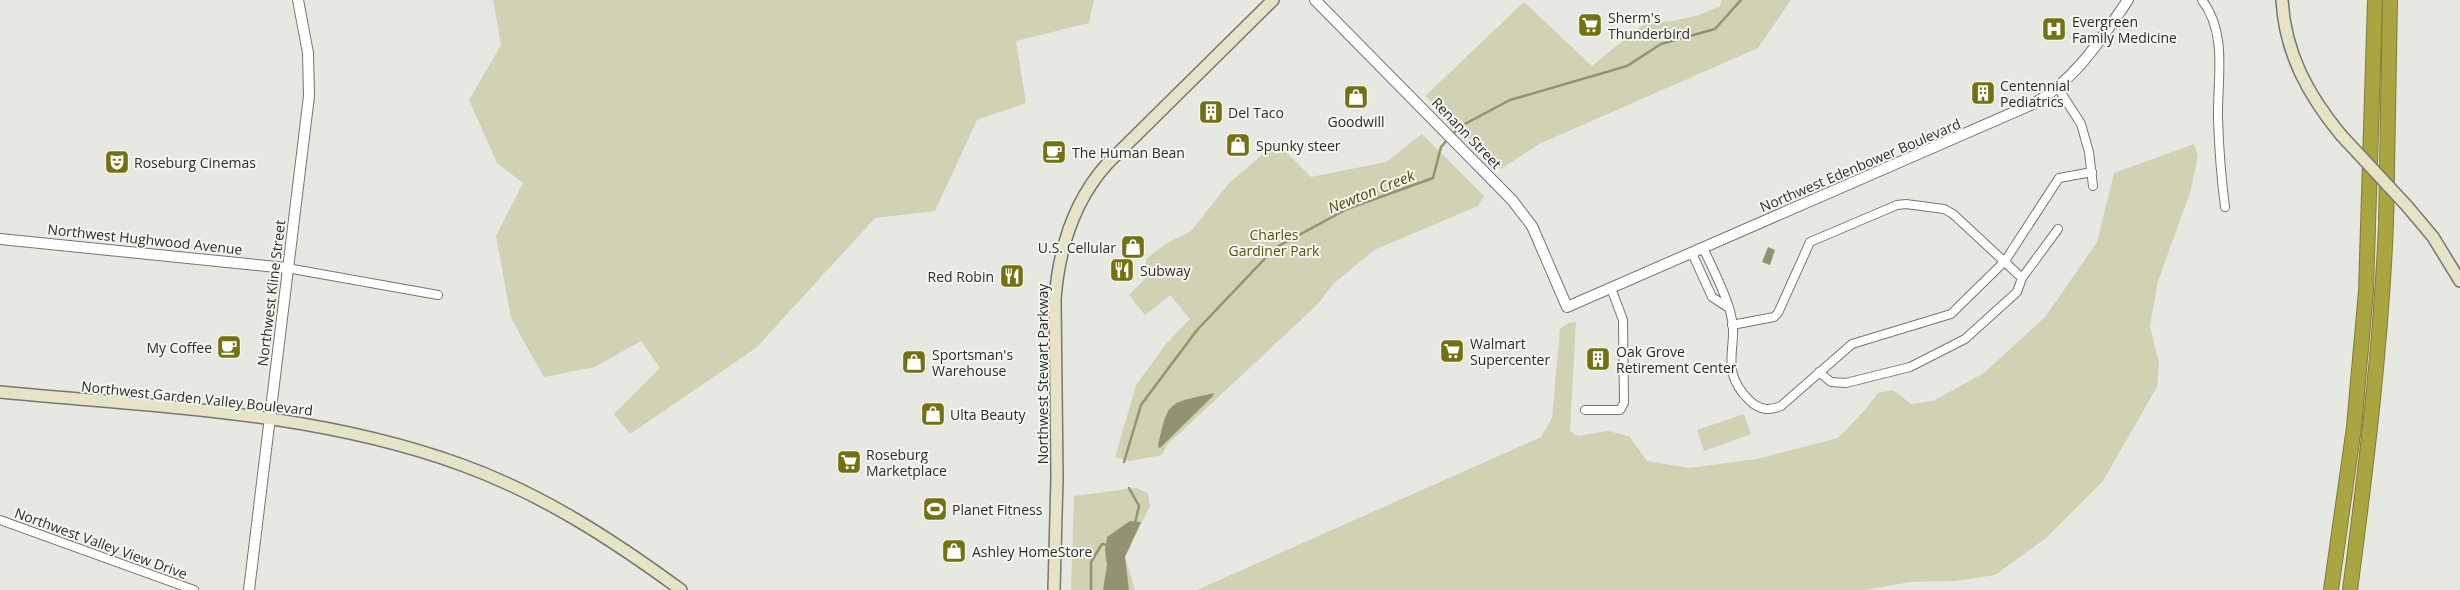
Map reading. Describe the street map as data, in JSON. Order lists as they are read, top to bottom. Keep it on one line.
{"streets":{"main road":["Northwest Stewart Parkway","Northwest Garden Valley Boulevard"],"street":["Renann Street","Northwest Edenbower Boulevard","Northwest Hughwood Avenue","Northwest Kline Street","Northwest Valley View Drive"]},"crossings":[["Renann Street","Northwest Edenbower Boulevard"],["Northwest Hughwood Avenue","Northwest Kline Street"],["Northwest Kline Street","Northwest Garden Valley Boulevard"]],"water":["Newton Creek"],"parks":["Charles Gardiner Park"],"places":{"supermarket":["Sherm's Thunderbird","Walmart Supercenter","Roseburg Marketplace"],"hospital":["Evergreen Family Medicine"],"building":["Centennial Pediatrics","Del Taco","Oak Grove Retirement Center"],"shop":["Goodwill","Spunky steer","U.S. Cellular","Sportsman's Warehouse","Ulta Beauty","Ashley HomeStore"],"cafe":["The Human Bean","My Coffee"],"theatre":["Roseburg Cinemas"],"restaurant":["Subway","Red Robin"],"sports":["Planet Fitness"]}}
